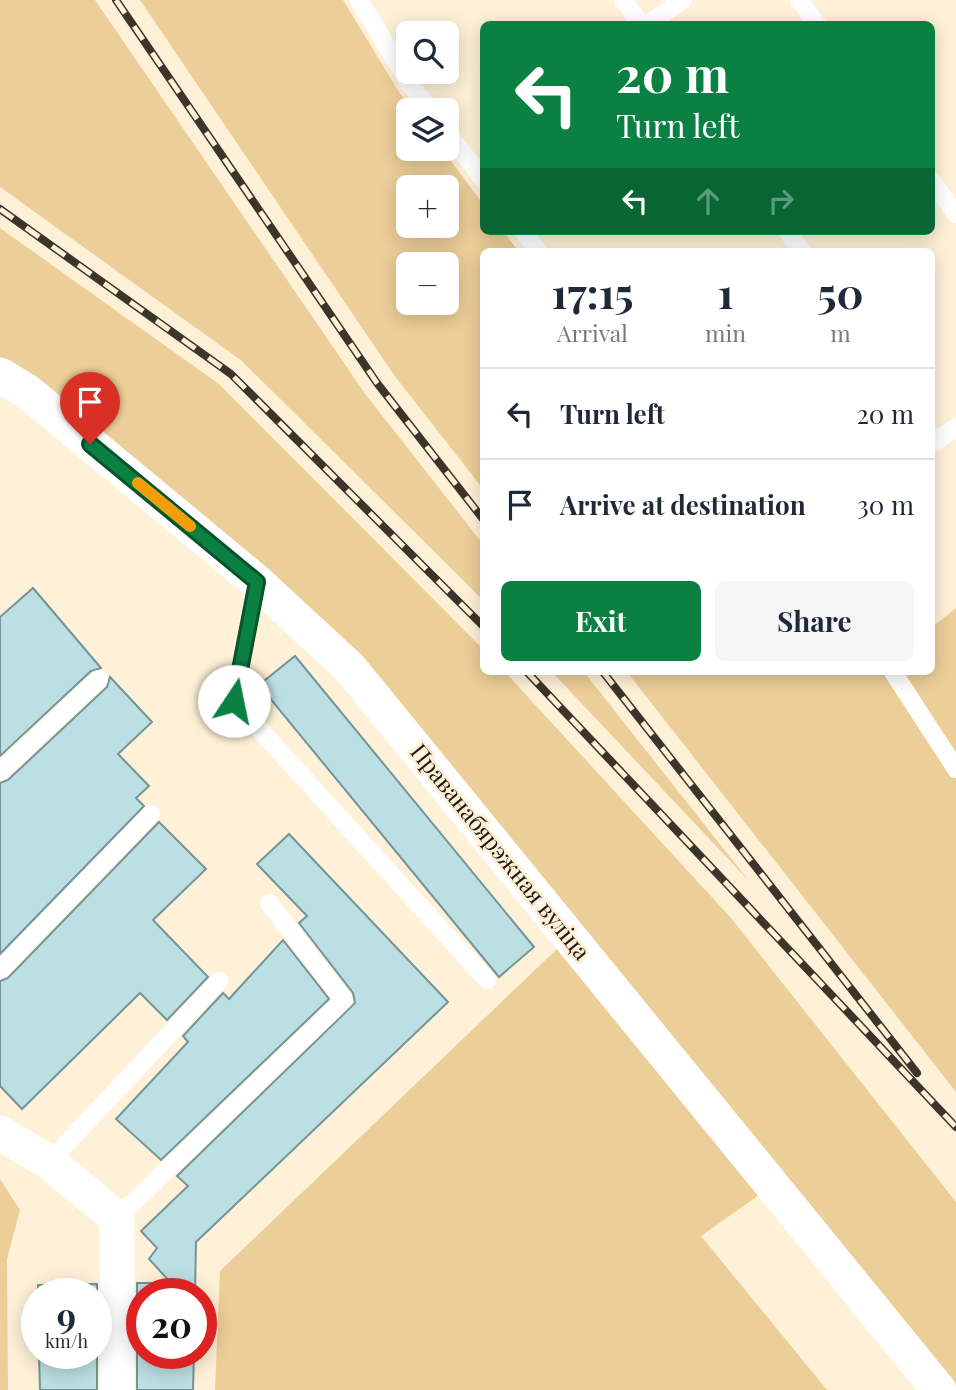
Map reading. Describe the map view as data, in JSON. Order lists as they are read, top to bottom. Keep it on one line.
{"streets":{"street":["Праванабярэжная вуліца"]},"page":{"map_buttons":["+","−"],"turn":["20 m","Turn left"],"eta":["17:15","Arrival","1","min","50","m"],"list":[{"name":"Turn left","value":"20 m"},{"name":"Arrive at destination","value":"30 m"}],"buttons":["Exit","Share"],"speed":"9 km/h","limit":"20"}}
